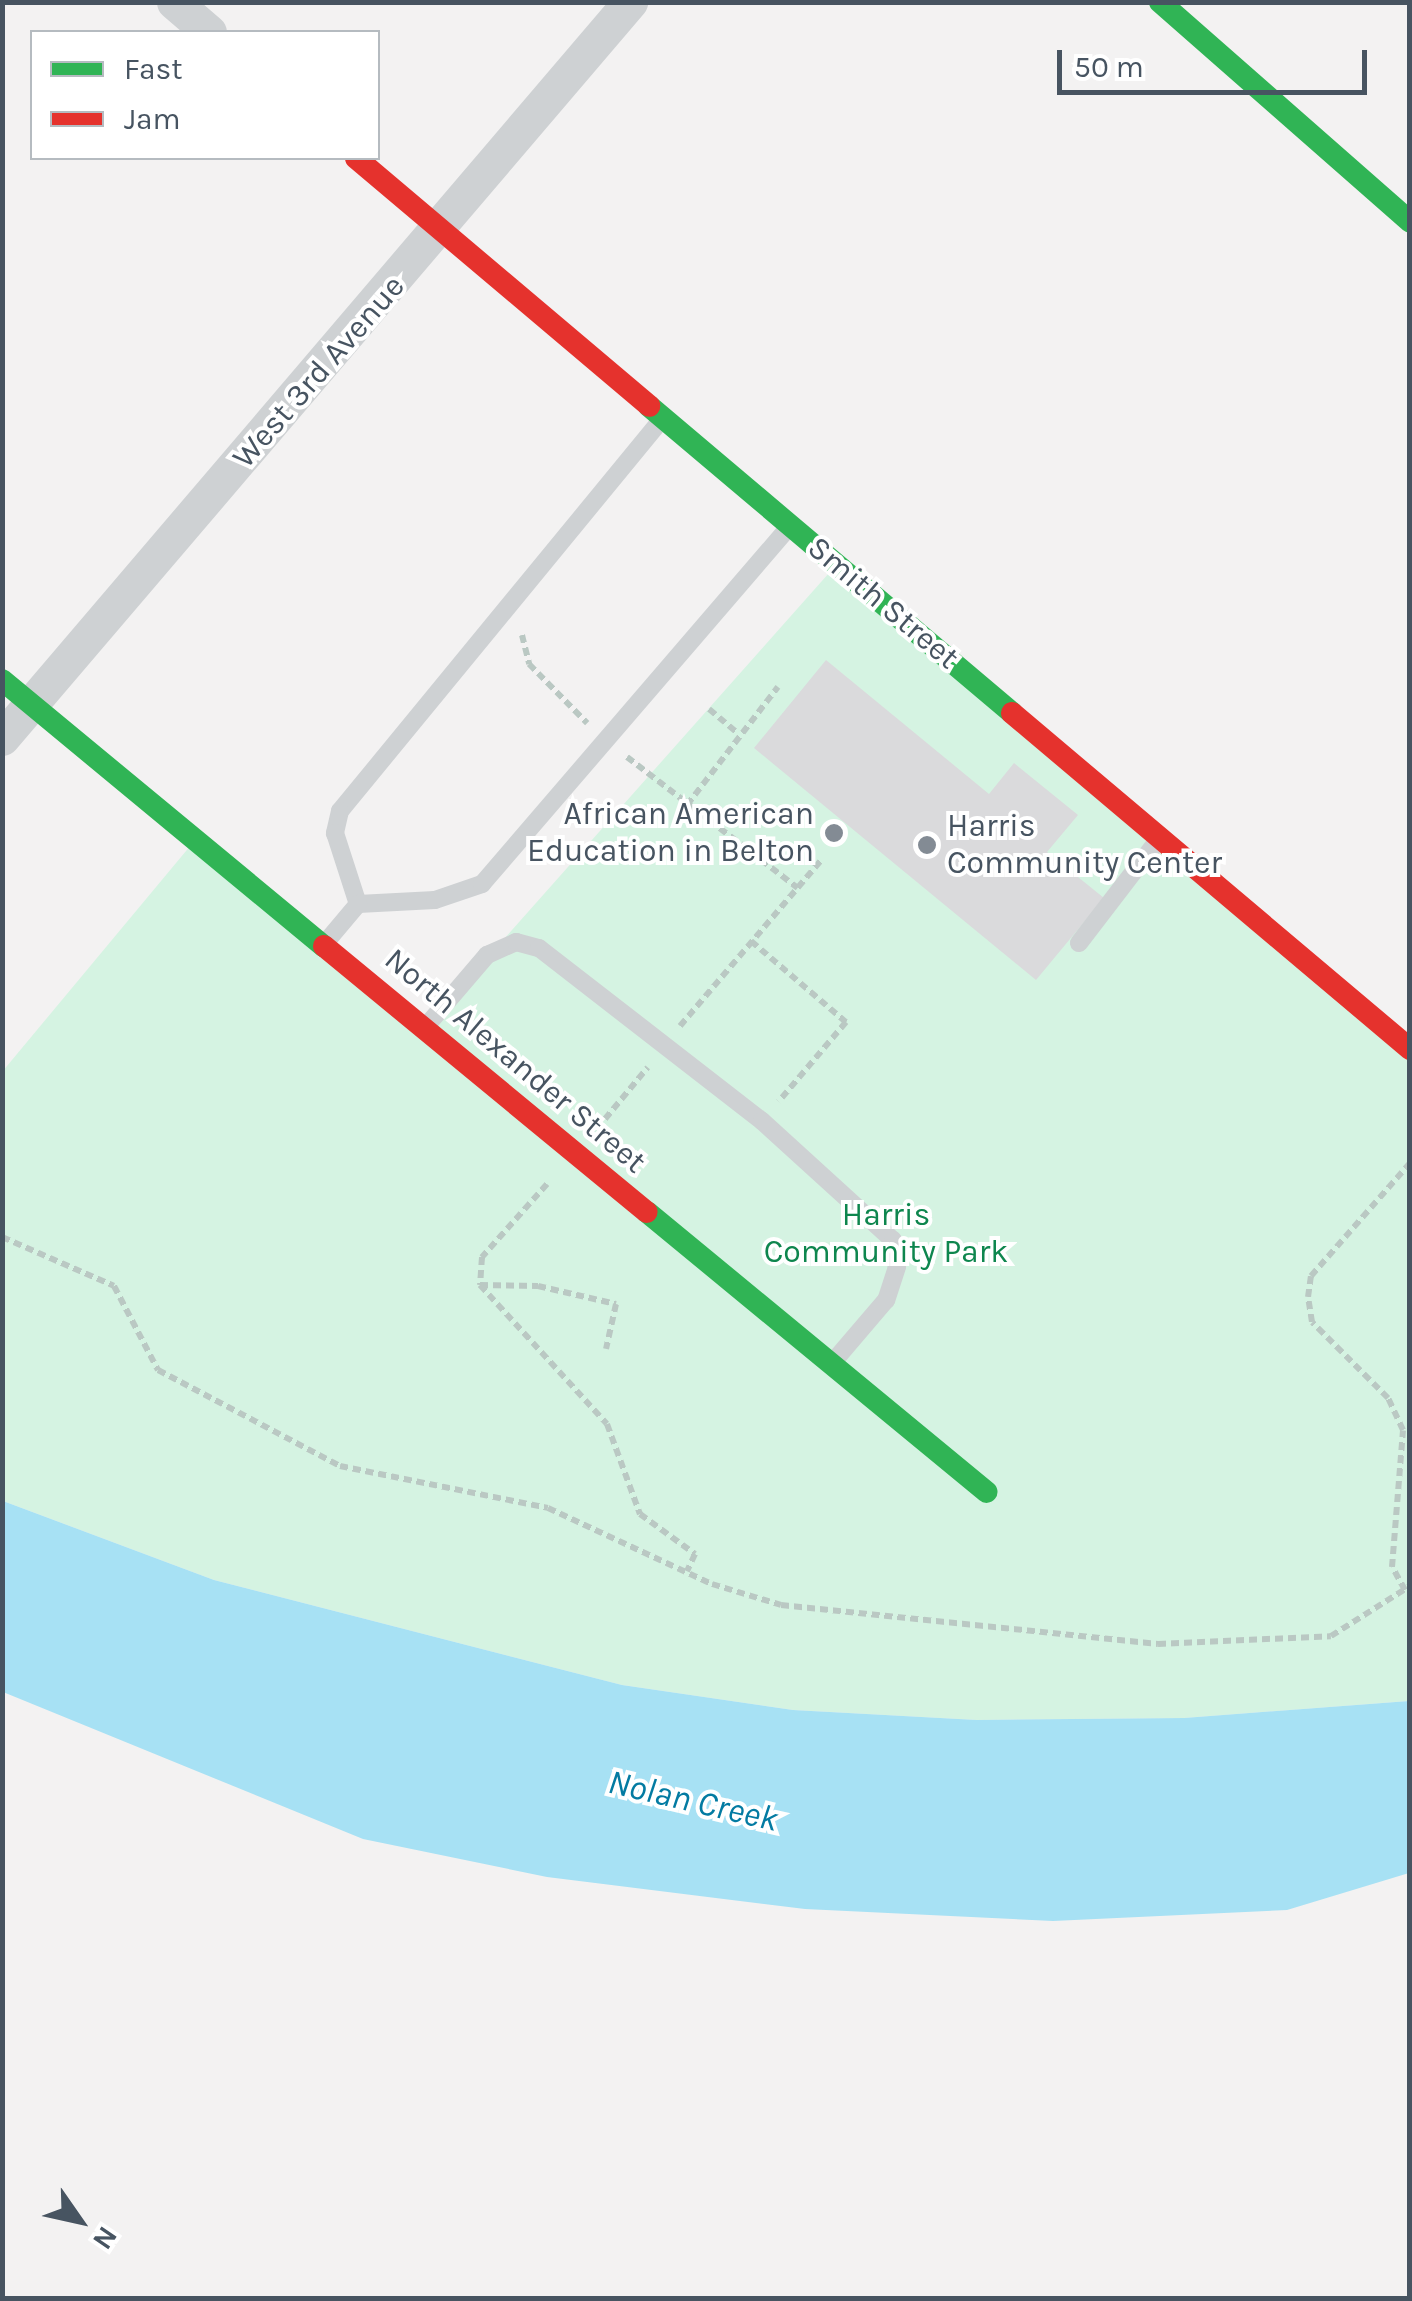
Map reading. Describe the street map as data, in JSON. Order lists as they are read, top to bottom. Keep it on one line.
{"streets":{"street":["West 3rd Avenue","Smith Street","North Alexander Street"]},"crossings":[["West 3rd Avenue","Smith Street"],["West 3rd Avenue","North Alexander Street"]],"water":["Nolan Creek"],"parks":["Harris Community Park"],"places":["African American Education in Belton","Harris Community Center"],"legend":["Fast","Jam"],"scale_bar":"50 m","north":"bottom right"}
